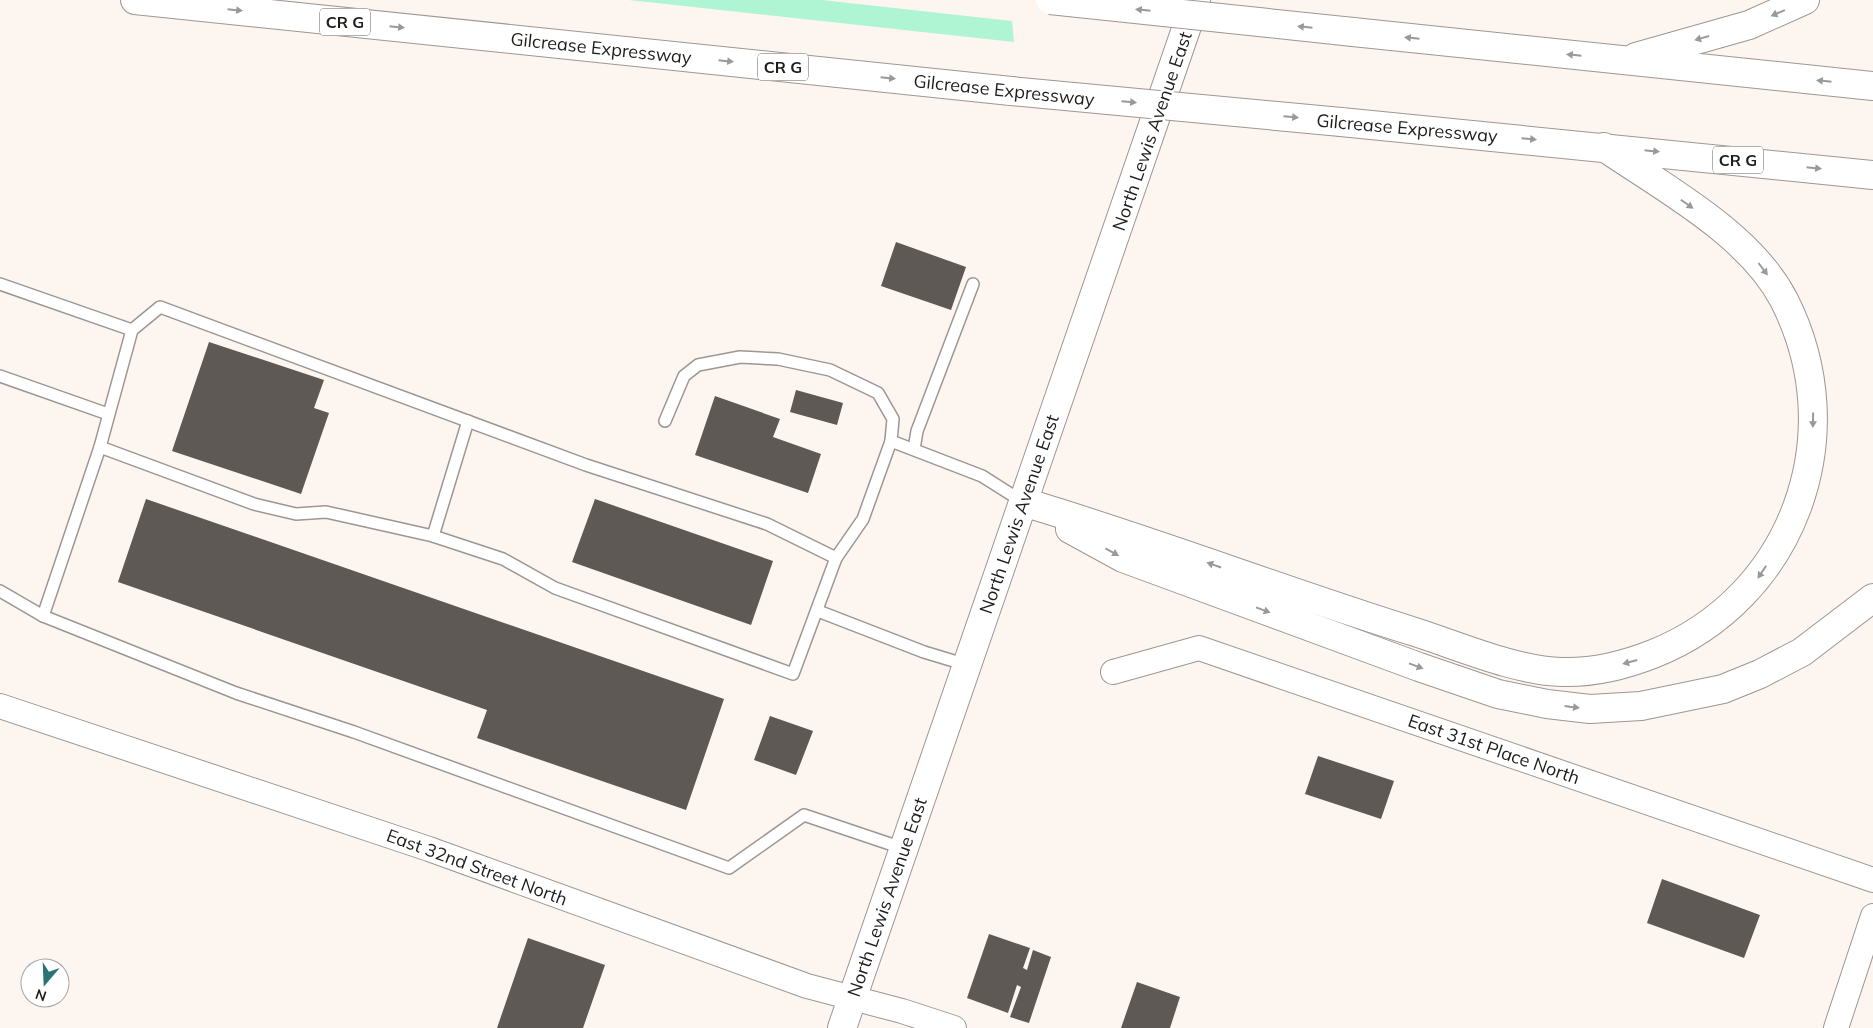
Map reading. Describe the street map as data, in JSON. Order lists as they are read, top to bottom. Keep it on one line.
{"streets":{"main road":["CR G","Gilcrease Expressway","North Lewis Avenue East"],"street":["East 31st Place North","East 32nd Street North"]},"crossings":[["North Lewis Avenue East","East 32nd Street North"]],"north":"bottom"}
